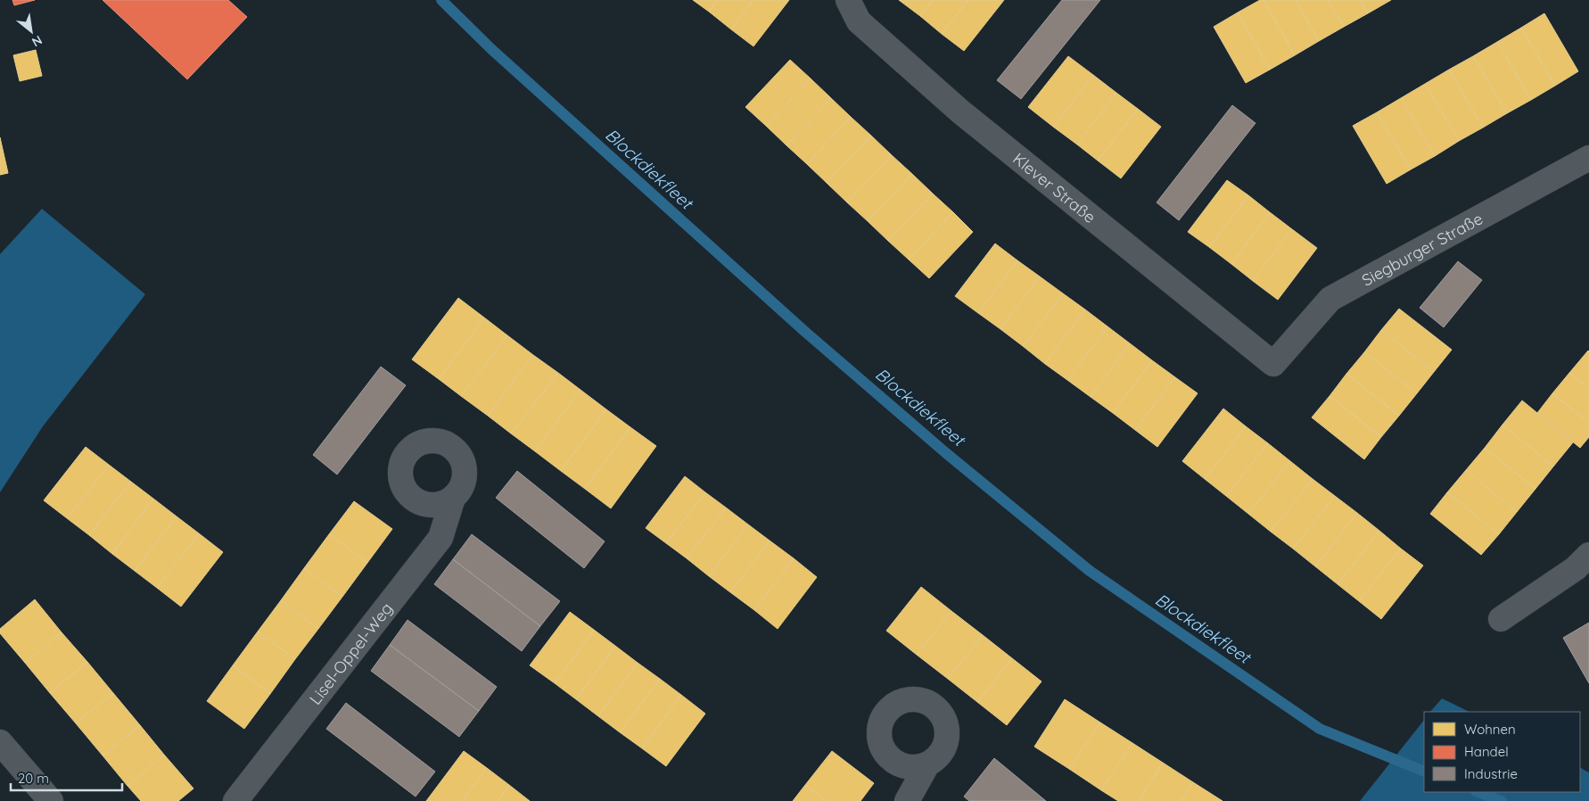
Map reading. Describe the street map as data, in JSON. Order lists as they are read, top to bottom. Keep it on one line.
{"streets":{"street":["Klever Straße","Siegburger Straße","Lisel-Oppel-Weg"]},"crossings":[["Klever Straße","Siegburger Straße"]],"water":["Blockdiekfleet"],"legend":["Wohnen","Handel","Industrie"],"scale_bar":"20 m","north":"bottom right"}
